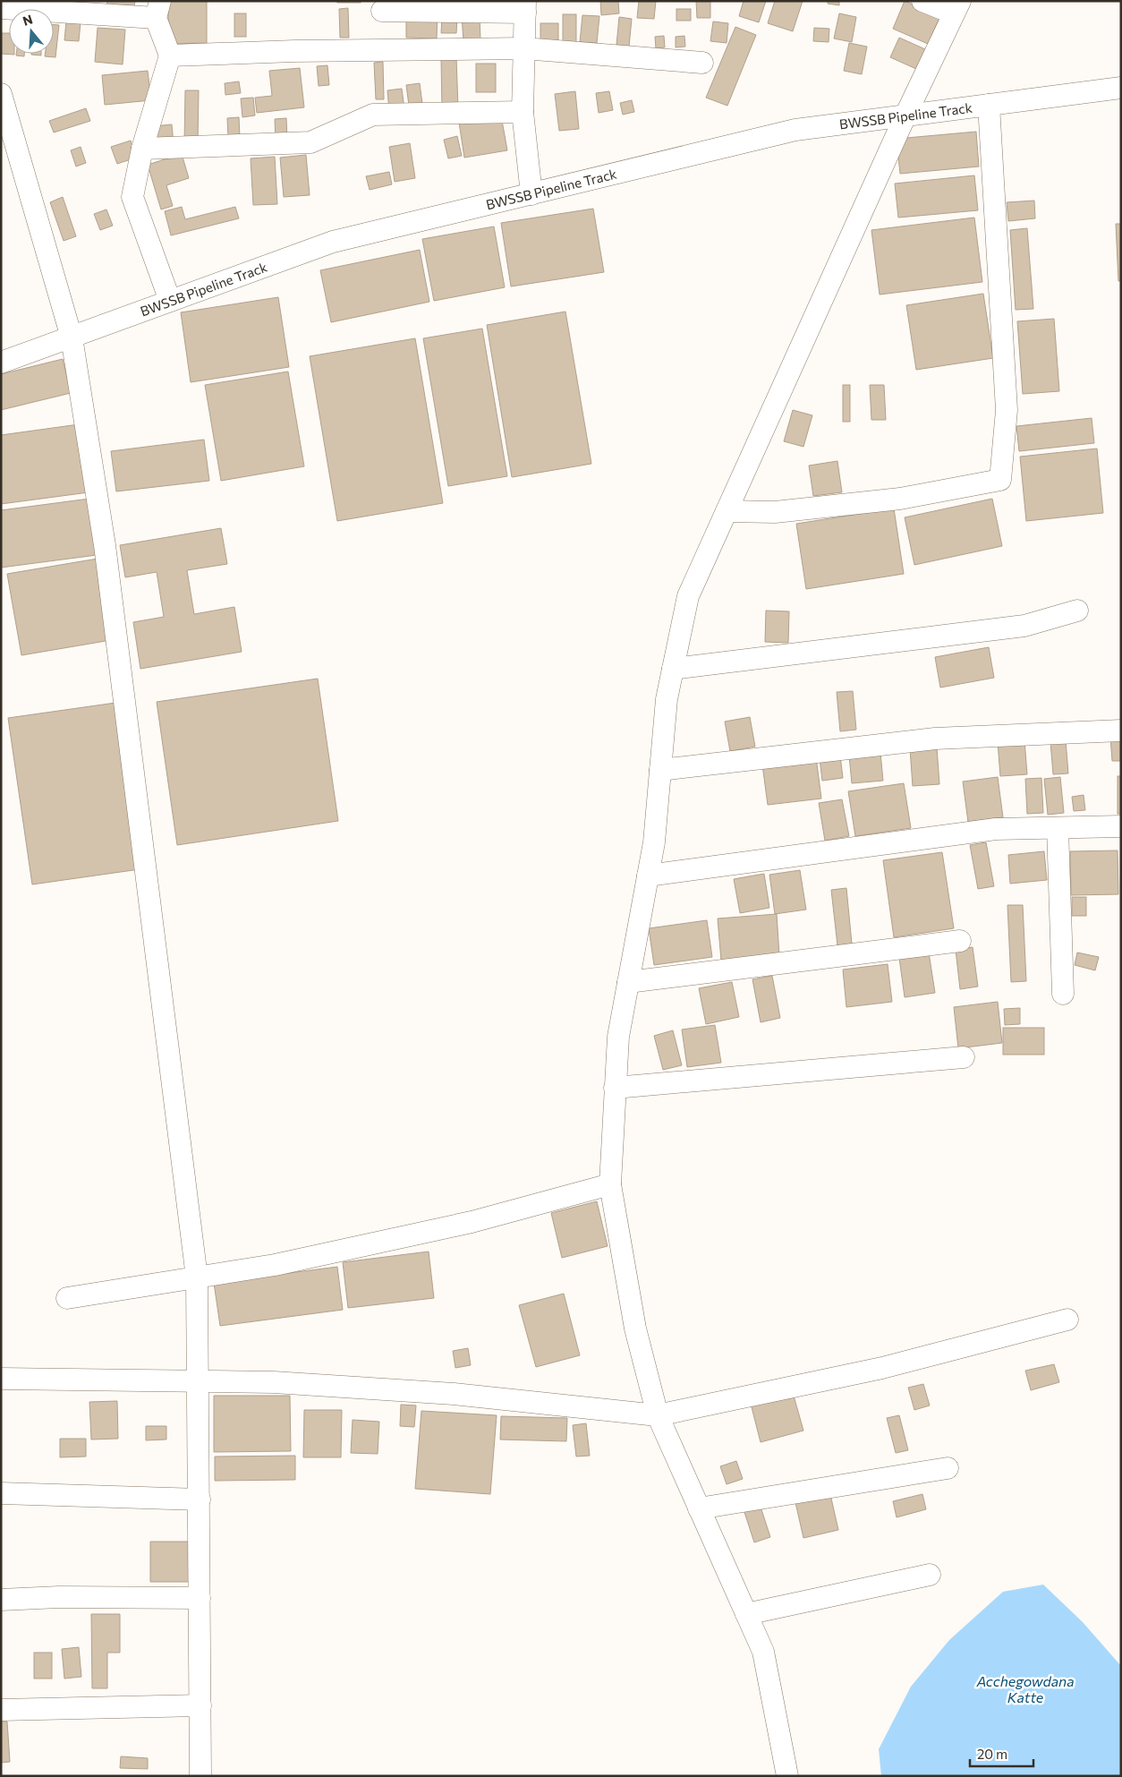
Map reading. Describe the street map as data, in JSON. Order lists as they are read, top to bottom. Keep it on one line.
{"streets":{"street":["BWSSB Pipeline Track"]},"water":["Acchegowdana Katte"],"scale_bar":"20 m","north":"top"}
